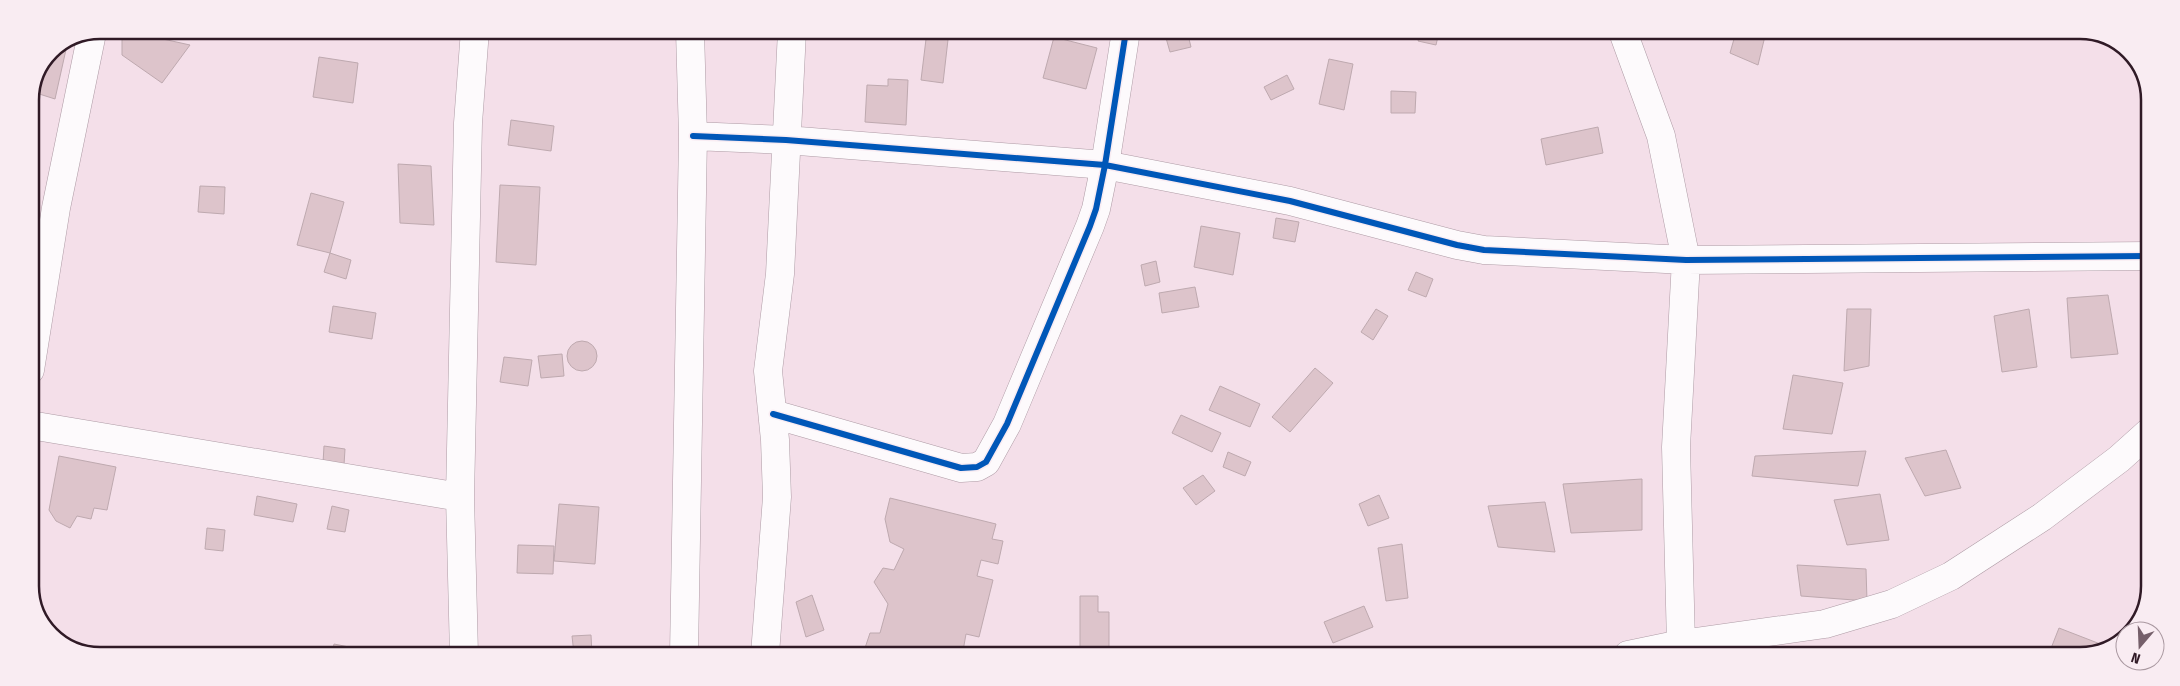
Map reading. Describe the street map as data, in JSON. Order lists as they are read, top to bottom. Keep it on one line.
{"north":"bottom"}
